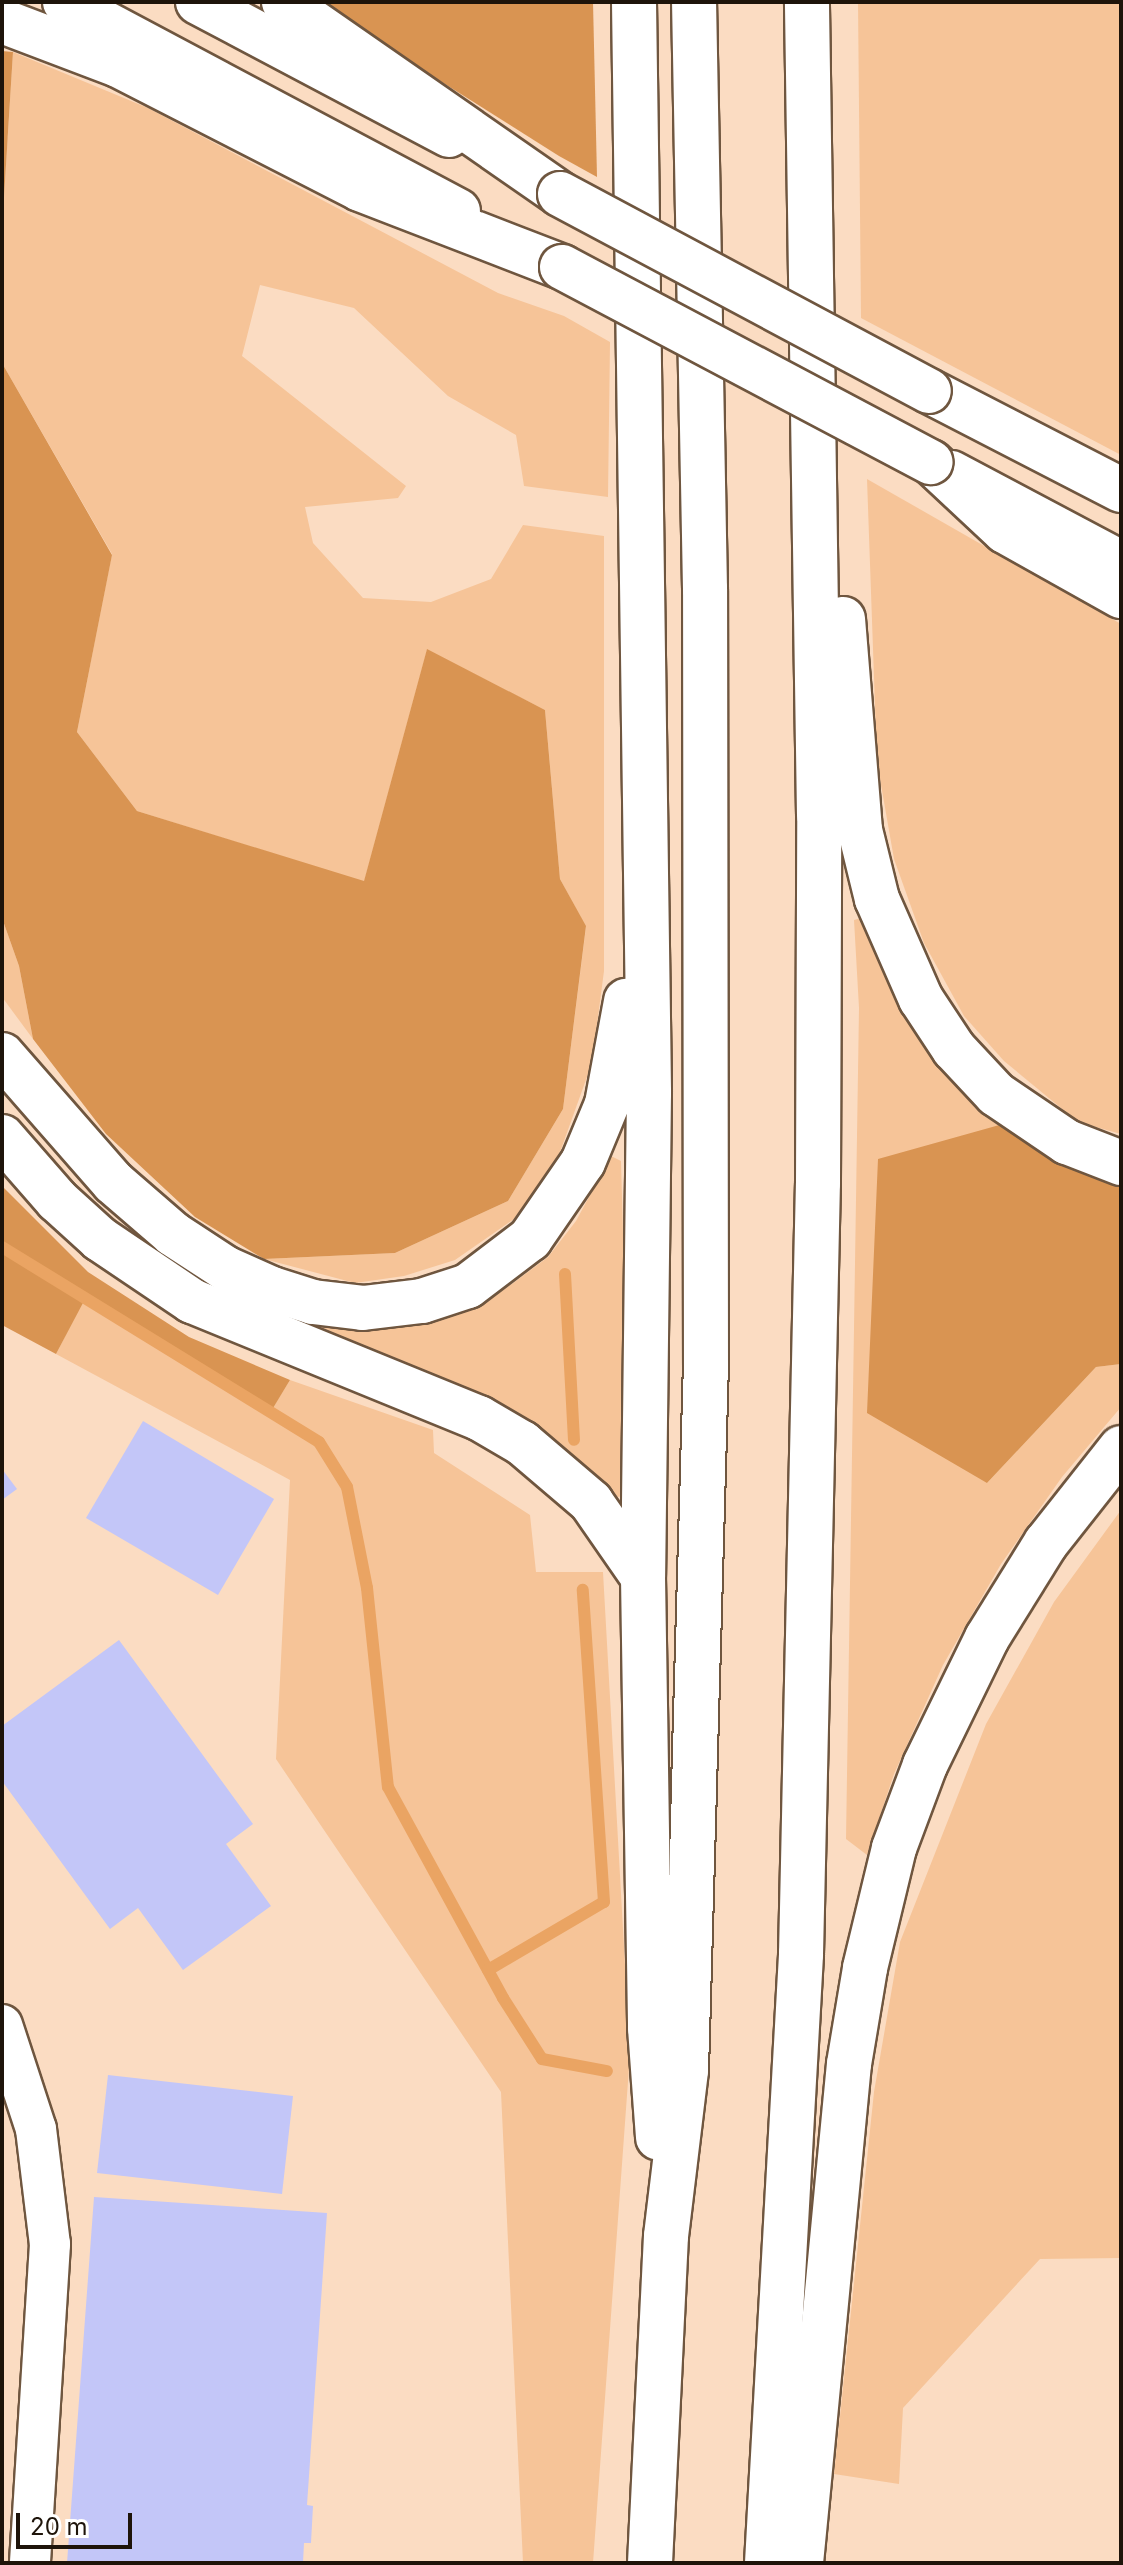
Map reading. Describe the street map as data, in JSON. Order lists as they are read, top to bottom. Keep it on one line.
{"scale_bar":"20 m"}
